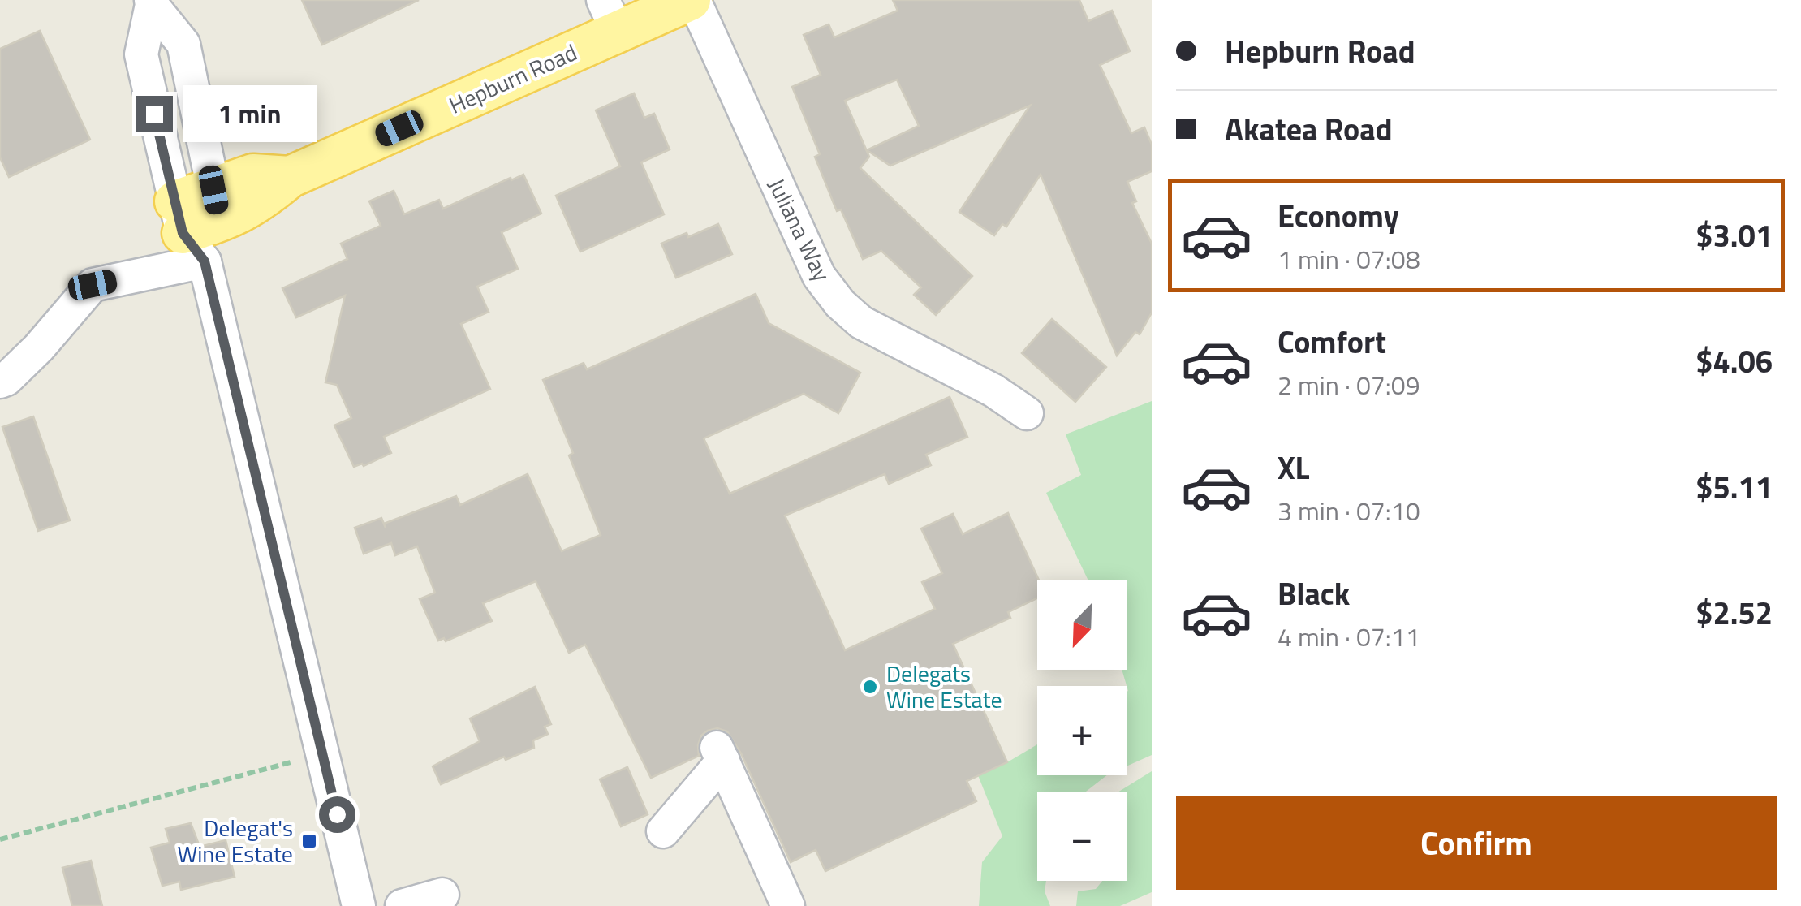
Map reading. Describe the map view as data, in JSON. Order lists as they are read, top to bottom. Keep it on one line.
{"streets":{"main road":["Hepburn Road"],"street":["Juliana Way"]},"crossings":[["Hepburn Road","Juliana Way"]],"places":{"other":["Delegats Wine Estate"],"transit":["Delegat's Wine Estate"]},"north":"bottom left","page":{"banner":["Hepburn Road","Akatea Road"],"bubble":"1 min","list":[{"name":"Economy","note":"1 min · 07:08","value":"$3.01"},{"name":"Comfort","note":"2 min · 07:09","value":"$4.06"},{"name":"XL","note":"3 min · 07:10","value":"$5.11"},{"name":"Black","note":"4 min · 07:11","value":"$2.52"}],"map_buttons":["+","−"],"buttons":"Confirm"}}
